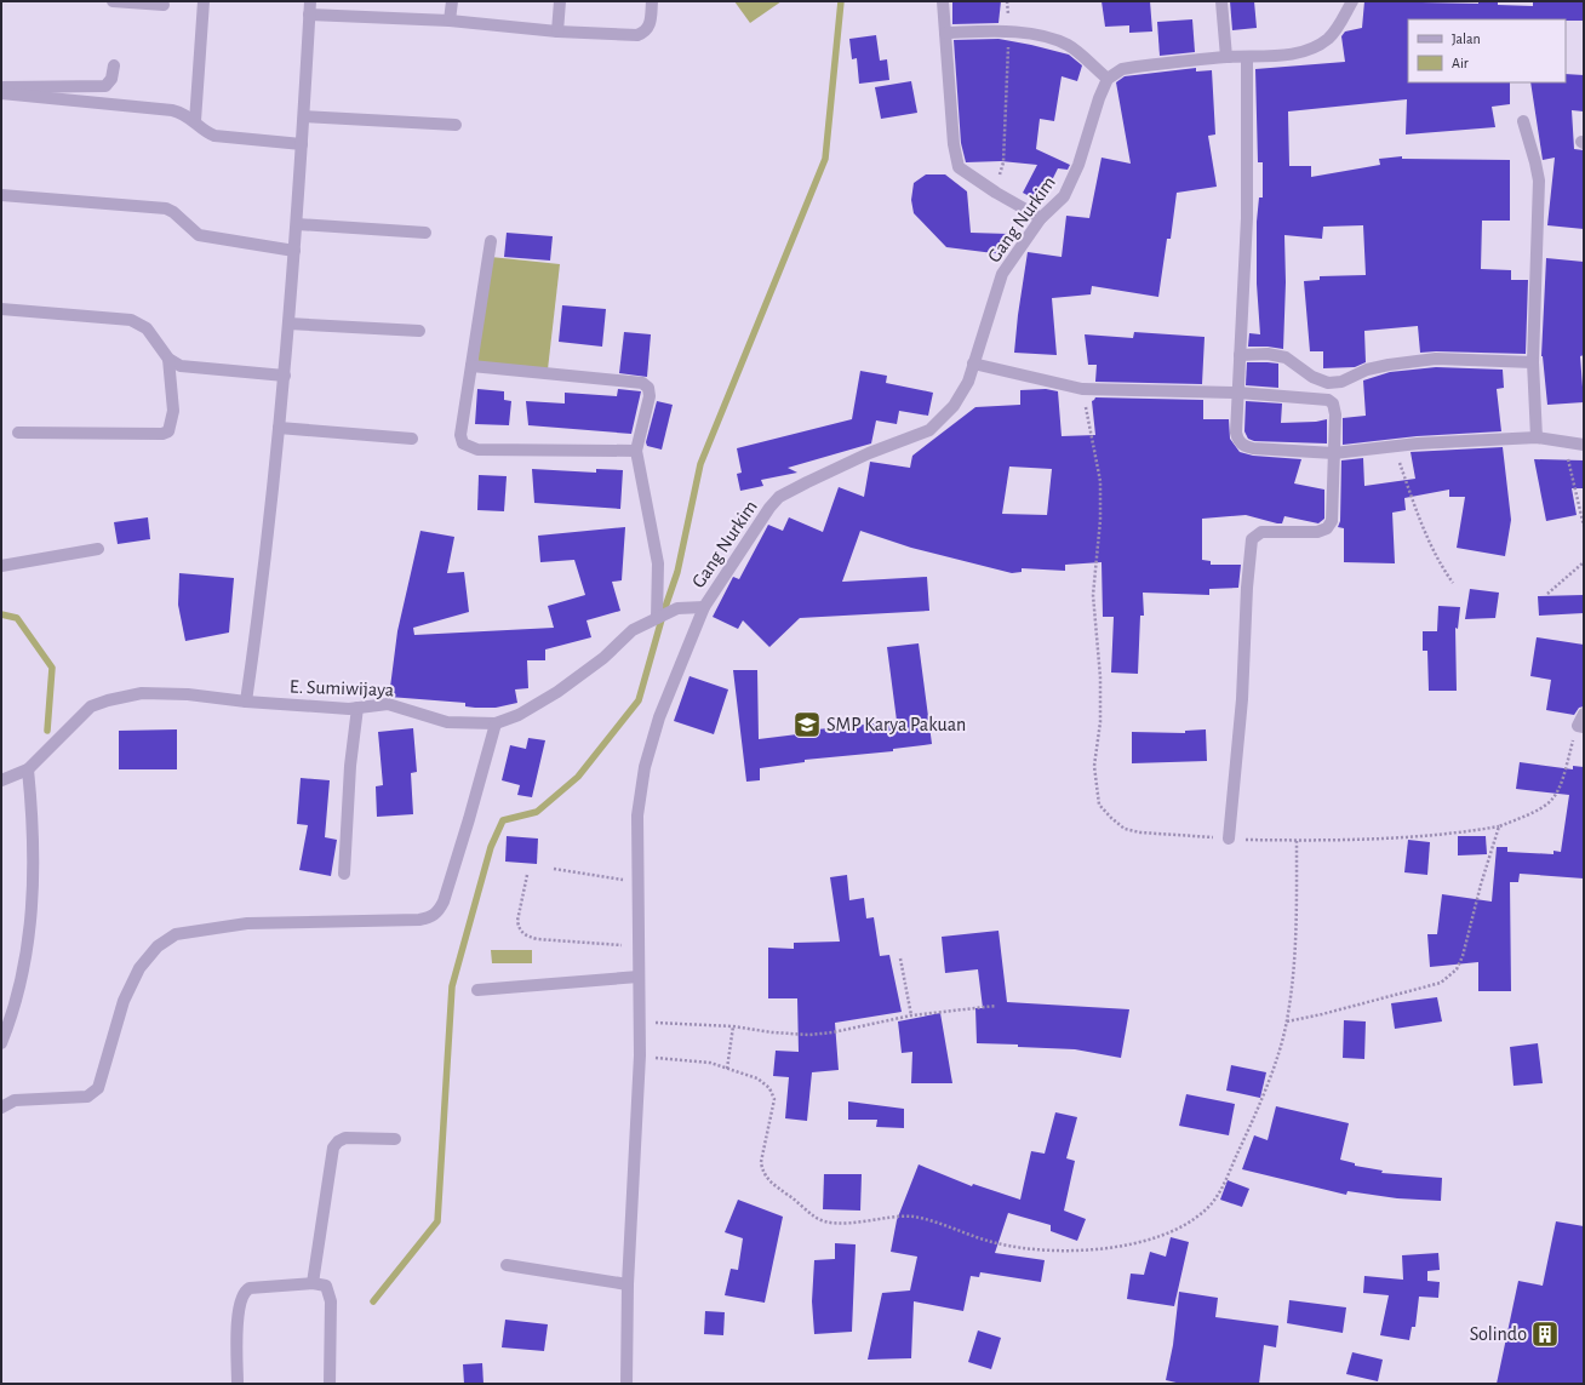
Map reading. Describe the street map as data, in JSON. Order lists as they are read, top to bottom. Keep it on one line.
{"streets":{"street":["Gang Nurkim","E. Sumiwijaya"]},"crossings":[["Gang Nurkim","E. Sumiwijaya"]],"places":{"school or university":["SMP Karya Pakuan"],"building":["Solindo"]},"legend":["Jalan","Air"]}
